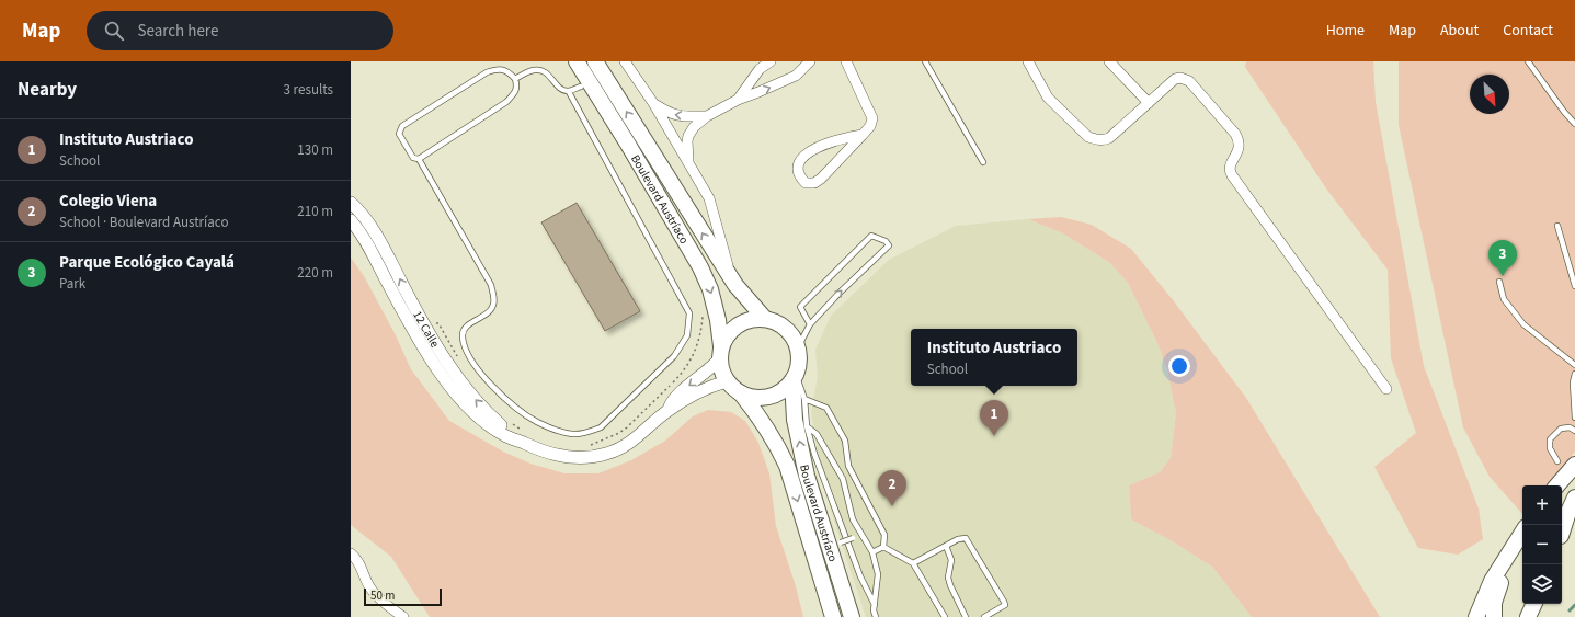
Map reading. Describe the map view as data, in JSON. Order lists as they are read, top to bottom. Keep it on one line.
{"streets":{"main road":["Boulevard Austríaco"],"street":["12 Calle"]},"crossings":[["Boulevard Austríaco","12 Calle"]],"scale_bar":"50 m","north":"bottom right","page":{"header":"Map","search":"Search here","nav":["Home","Map","About","Contact"],"heading":["Nearby","3 results"],"list":[{"mark":"1","name":"Instituto Austriaco","note":"School","value":"130 m"},{"mark":"2","name":"Colegio Viena","note":"School · Boulevard Austríaco","value":"210 m"},{"mark":"3","name":"Parque Ecológico Cayalá","note":"Park","value":"220 m"}],"pins":["3","1","2"],"popup":["Instituto Austriaco","School"],"map_buttons":["+","−"],"scale":"50 m"}}
